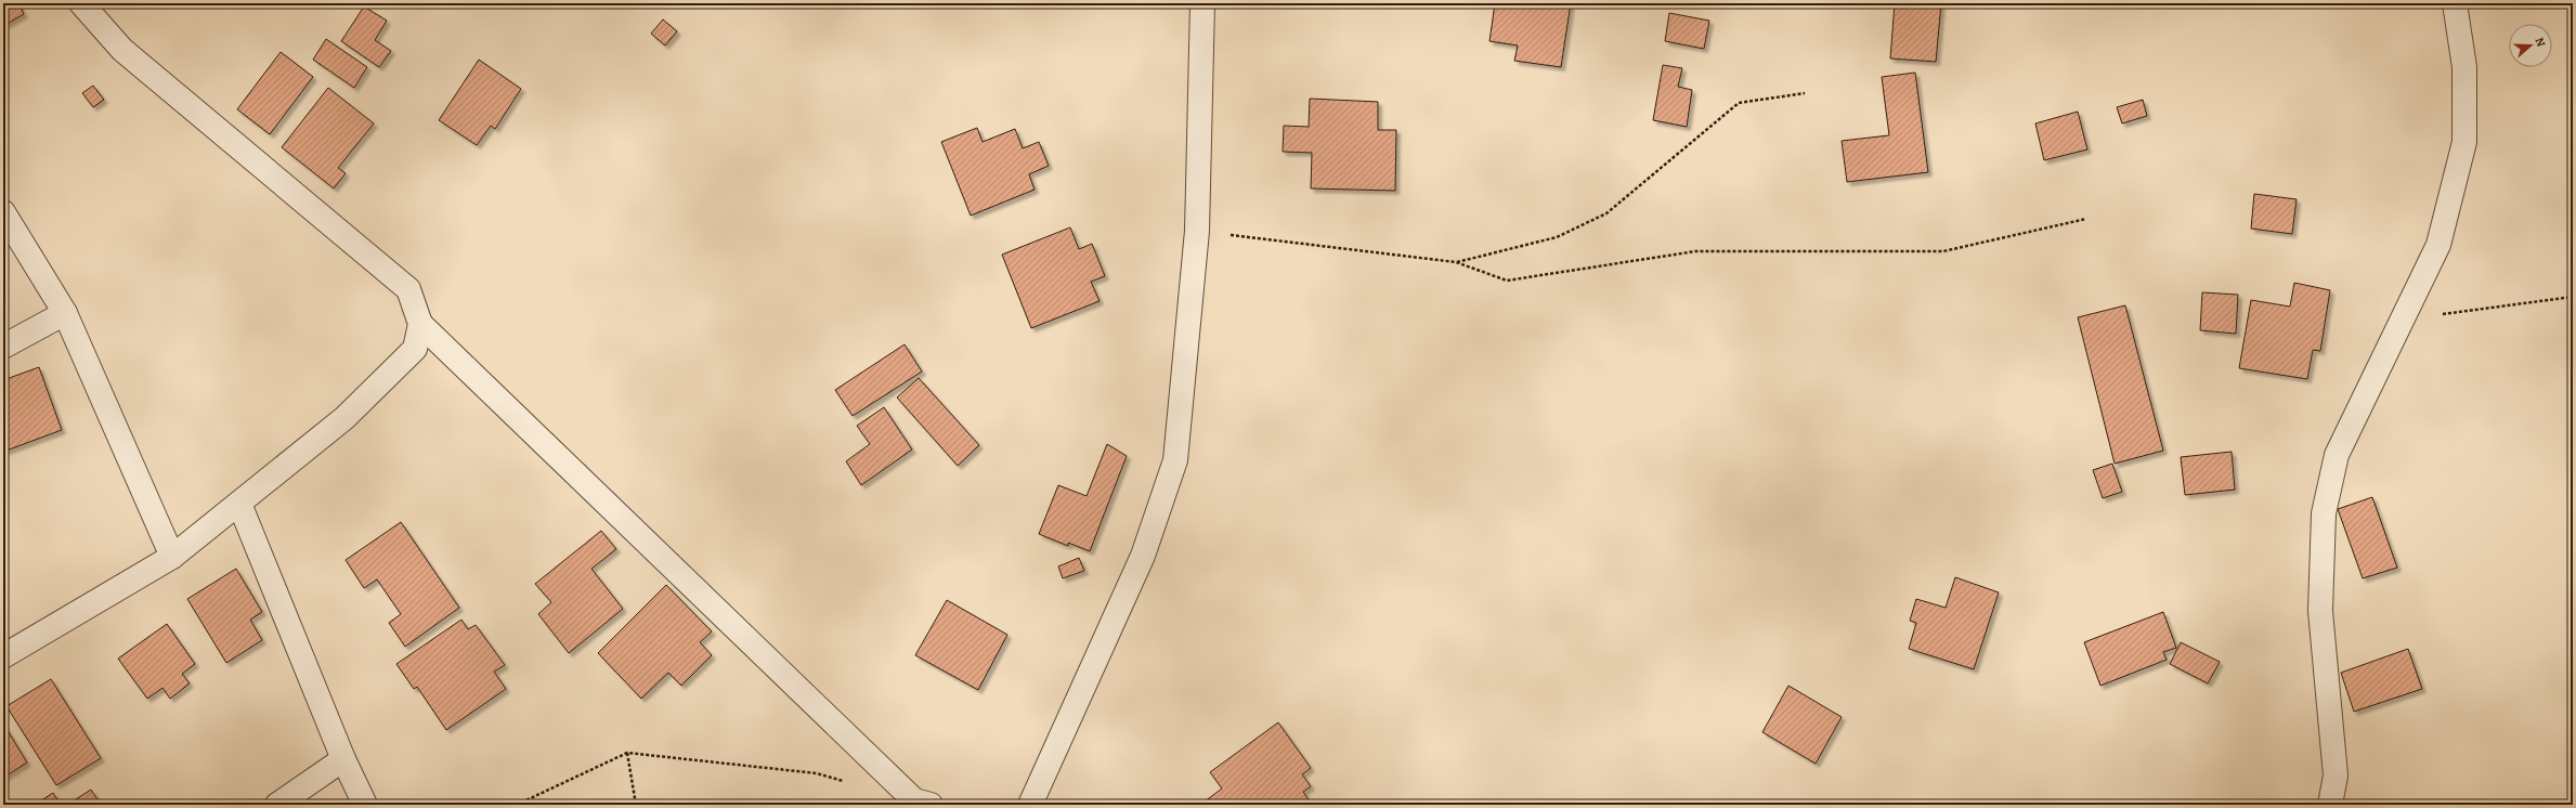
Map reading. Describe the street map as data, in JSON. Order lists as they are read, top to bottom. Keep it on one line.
{"north":"right"}
